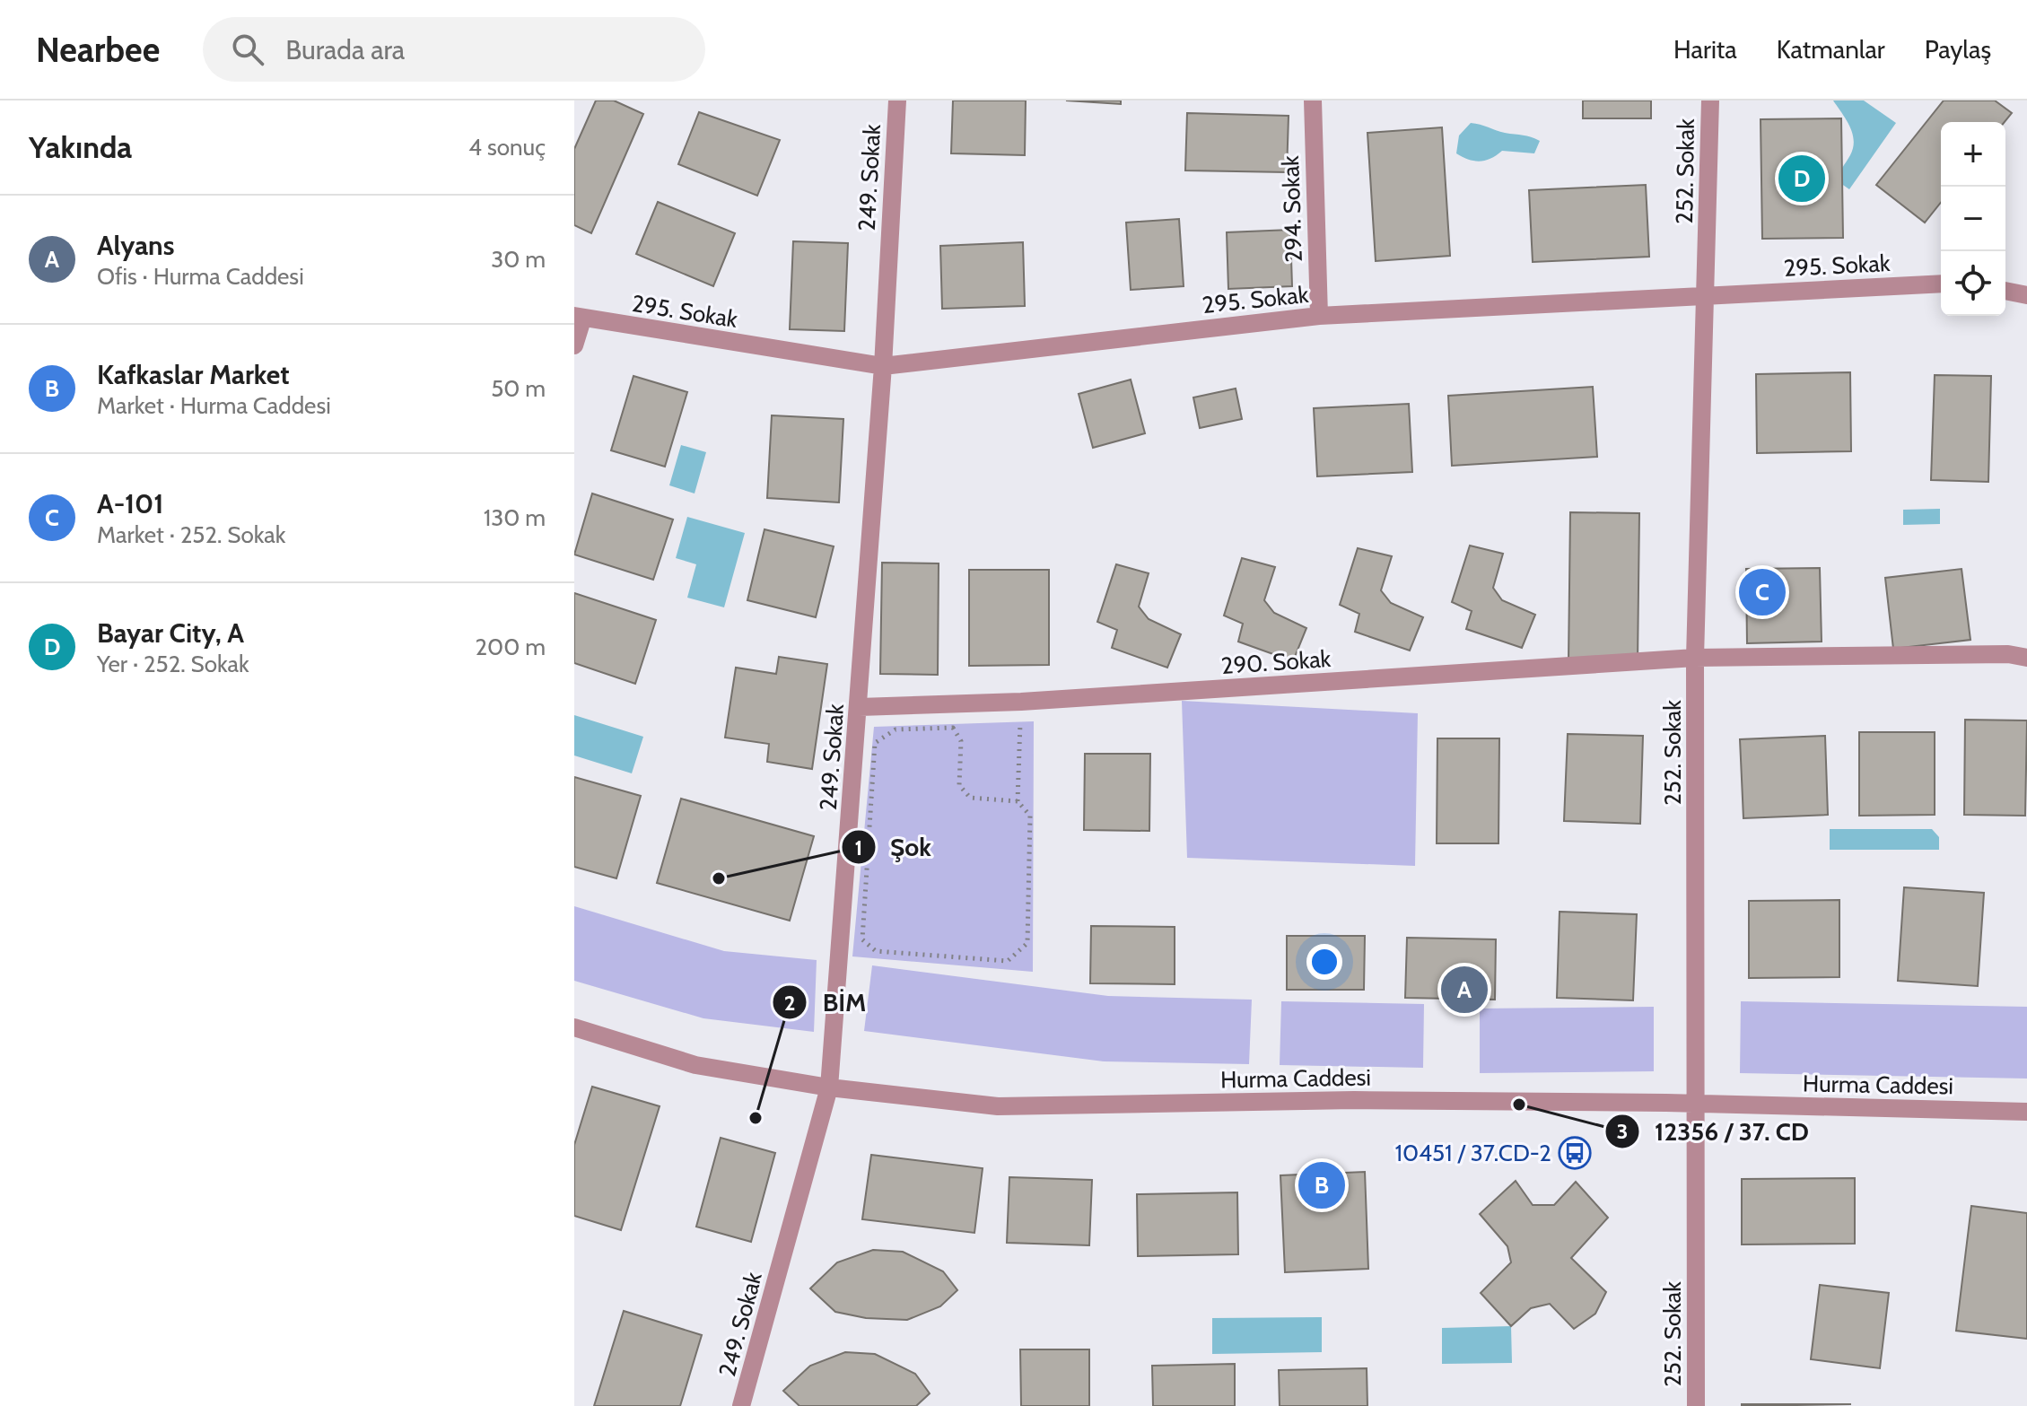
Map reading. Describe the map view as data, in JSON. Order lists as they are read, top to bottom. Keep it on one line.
{"streets":{"street":["252. Sokak","249. Sokak","294. Sokak","295. Sokak","290. Sokak","Hurma Caddesi"]},"crossings":[["252. Sokak","295. Sokak"],["252. Sokak","290. Sokak"],["252. Sokak","Hurma Caddesi"],["249. Sokak","295. Sokak"],["249. Sokak","290. Sokak"],["249. Sokak","Hurma Caddesi"],["294. Sokak","295. Sokak"]],"places":{"other":["Şok","12356 / 37. CD","BİM"],"bus stop":["10451 / 37.CD-2"]},"page":{"header":"Nearbee","search":"Burada ara","nav":["Harita","Katmanlar","Paylaş"],"heading":["Yakında","4 sonuç"],"map_buttons":["+","−"],"pins":["D","C","A","B"],"list":[{"mark":"A","name":"Alyans","note":"Ofis · Hurma Caddesi","value":"30 m"},{"mark":"B","name":"Kafkaslar Market","note":"Market · Hurma Caddesi","value":"50 m"},{"mark":"C","name":"A-101","note":"Market · 252. Sokak","value":"130 m"},{"mark":"D","name":"Bayar City, A","note":"Yer · 252. Sokak","value":"200 m"}]}}
